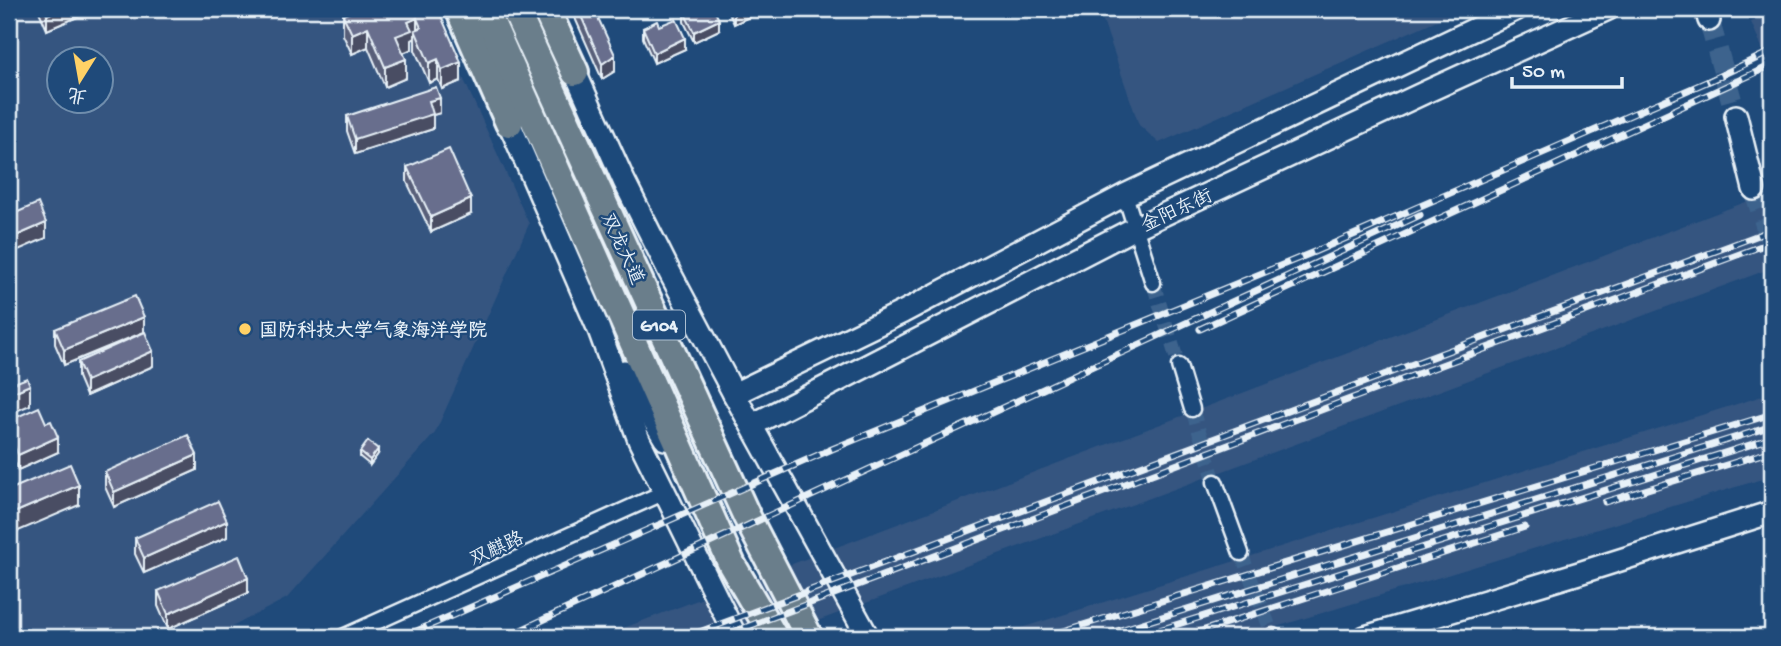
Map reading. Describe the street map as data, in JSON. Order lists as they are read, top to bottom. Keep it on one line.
{"streets":{"highway":["双龙大道","G104"],"street":["金阳东街","双麒路"]},"places":["国防科技大学气象海洋学院"],"scale_bar":"50 m","north":"bottom"}
